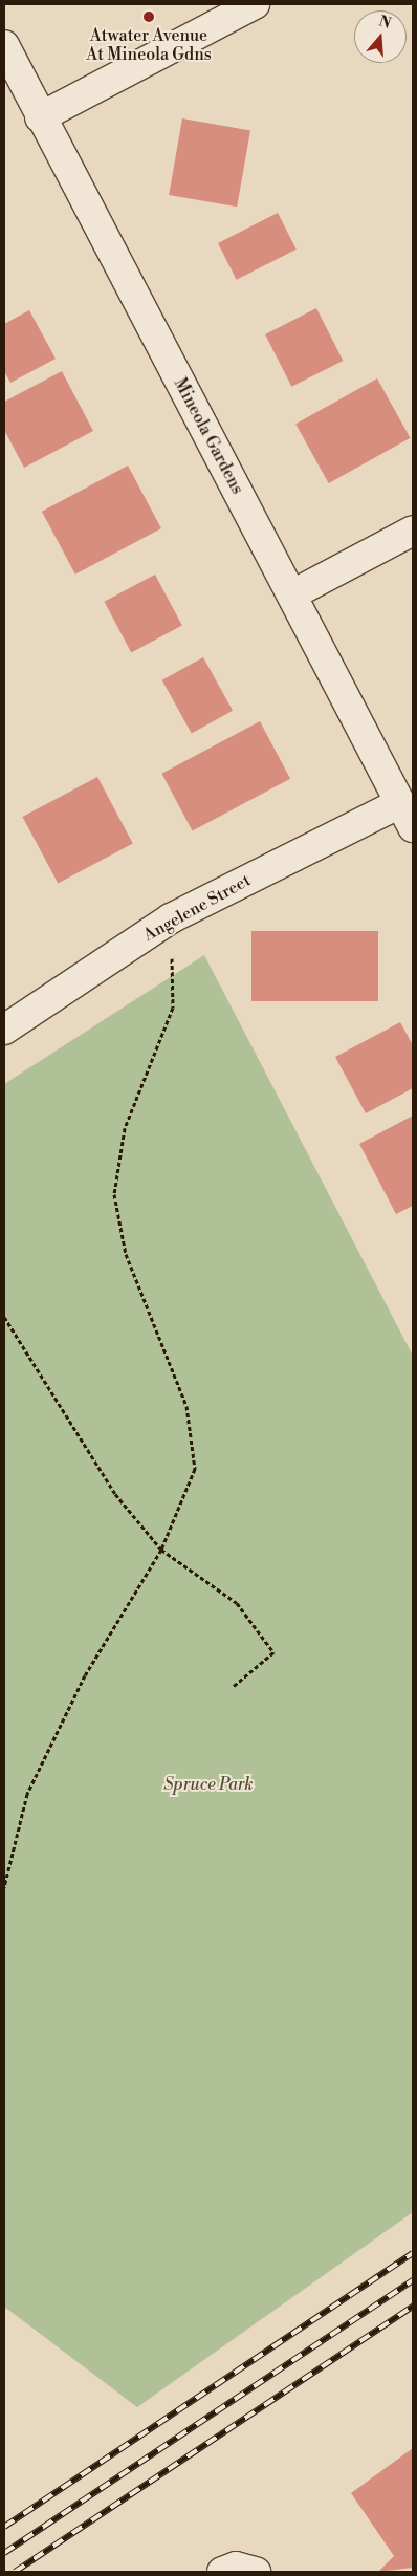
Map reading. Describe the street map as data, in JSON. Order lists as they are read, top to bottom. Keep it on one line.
{"streets":{"street":["Mineola Gardens","Angelene Street"]},"crossings":[["Mineola Gardens","Angelene Street"]],"parks":["Spruce Park"],"places":["Atwater Avenue At Mineola Gdns"],"north":"top"}
